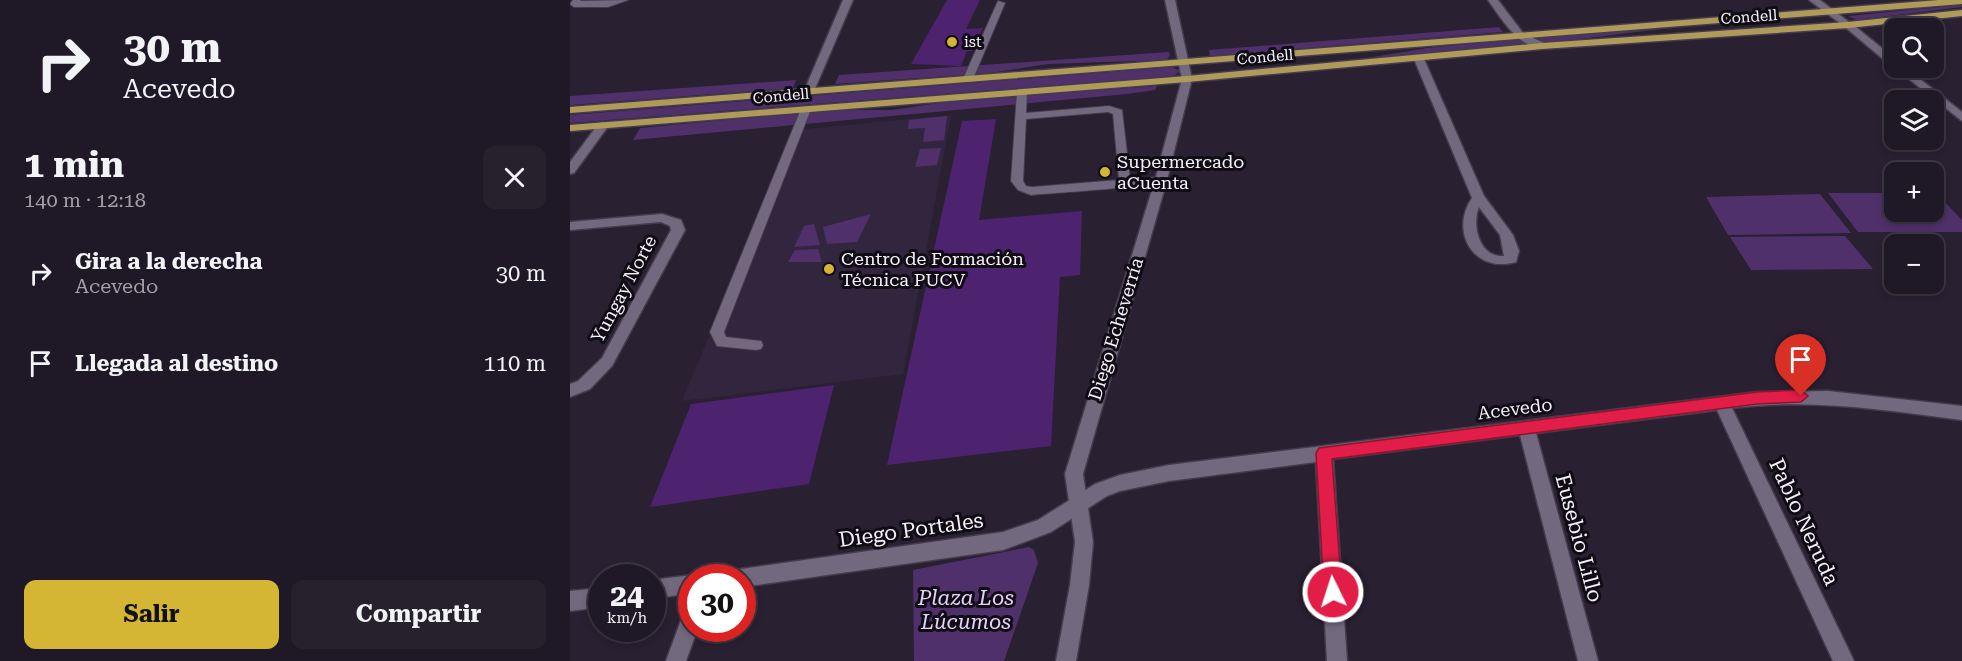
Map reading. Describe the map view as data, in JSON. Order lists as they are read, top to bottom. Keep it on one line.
{"streets":{"main road":["Condell"],"street":["Yungay Norte","Diego Echeverría","Acevedo","Pablo Neruda","Diego Portales","Eusebio Lillo"]},"crossings":[["Condell","Diego Echeverría"],["Diego Echeverría","Acevedo"],["Diego Echeverría","Diego Portales"],["Acevedo","Pablo Neruda"],["Acevedo","Diego Portales"],["Acevedo","Eusebio Lillo"]],"parks":["Plaza Los Lúcumos"],"places":["ist","Supermercado aCuenta","Centro de Formación Técnica PUCV"],"page":{"turn":["30 m","Acevedo"],"map_buttons":["+","−"],"heading":["1 min","140 m · 12:18"],"list":[{"name":"Gira a la derecha","note":"Acevedo","value":"30 m"},{"name":"Llegada al destino","value":"110 m"}],"speed":"24 km/h","limit":"30","buttons":["Salir","Compartir"]}}
